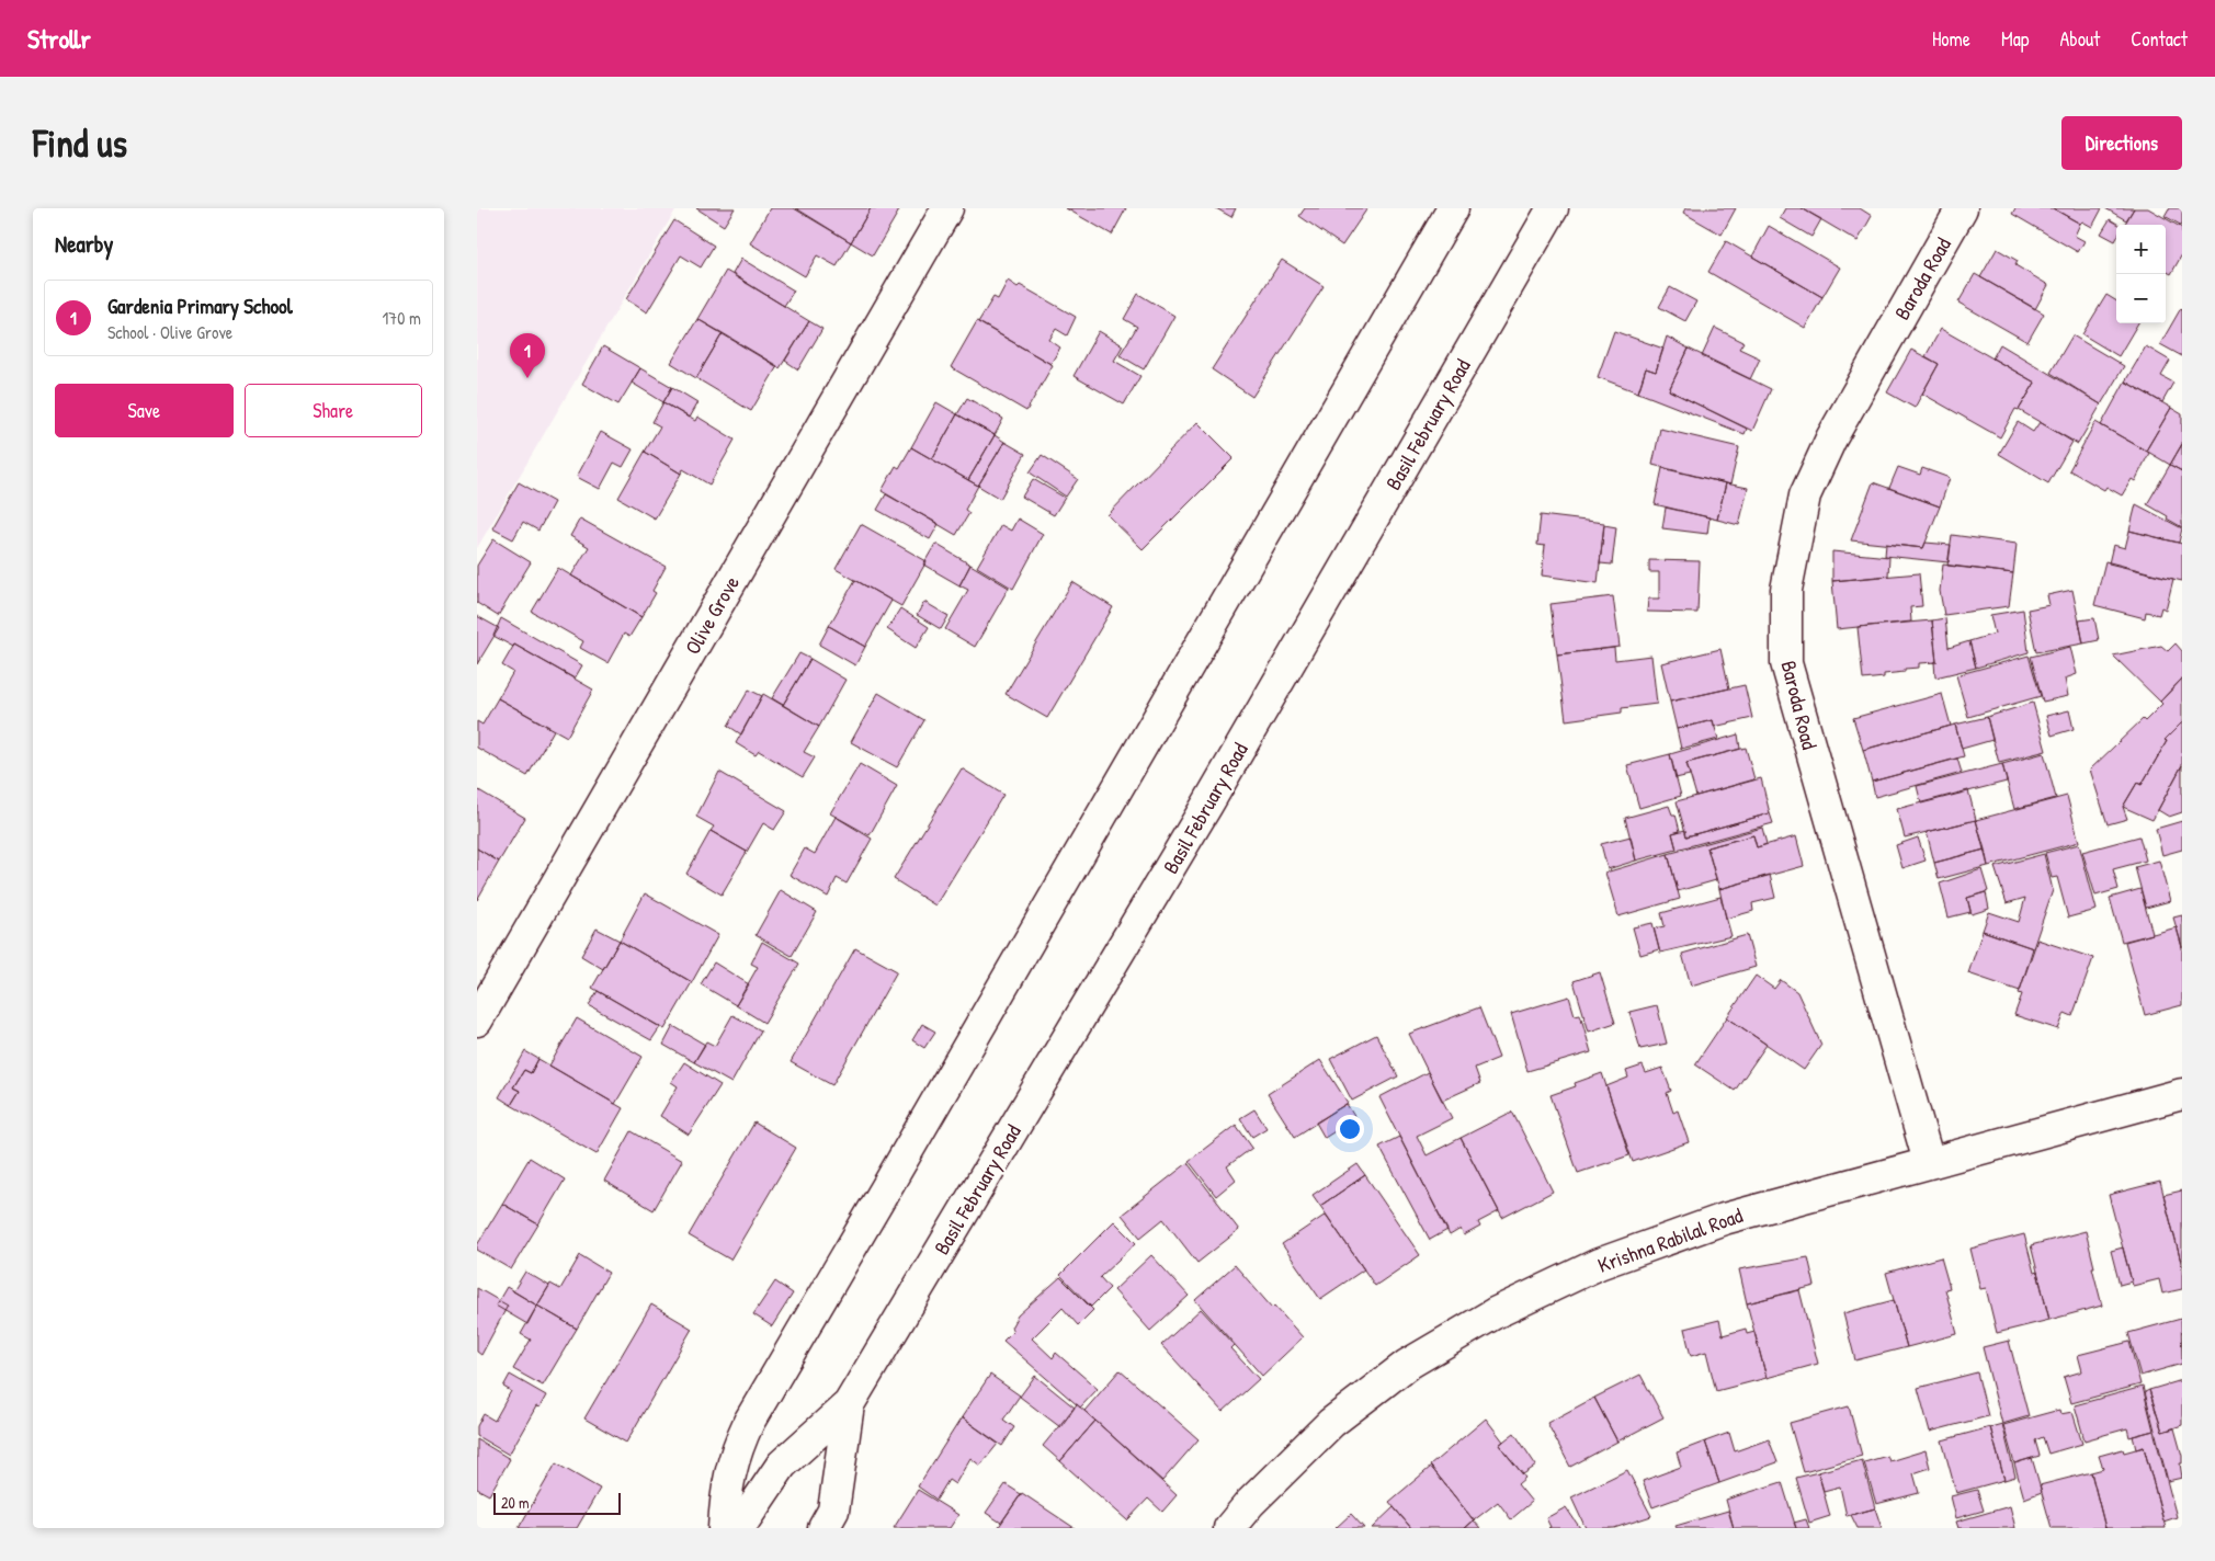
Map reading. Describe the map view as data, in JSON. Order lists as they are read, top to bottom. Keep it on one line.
{"streets":{"street":["Baroda Road","Basil February Road","Olive Grove","Krishna Rabilal Road"]},"crossings":[["Baroda Road","Krishna Rabilal Road"]],"scale_bar":"20 m","page":{"header":"Strollr","nav":["Home","Map","About","Contact"],"buttons":["Directions",["Save","Share"]],"title":"Find us","heading":"Nearby","map_buttons":["+","−"],"list":[{"mark":"1","name":"Gardenia Primary School","note":"School · Olive Grove","value":"170 m"}],"pins":"1","scale":"20 m"}}
